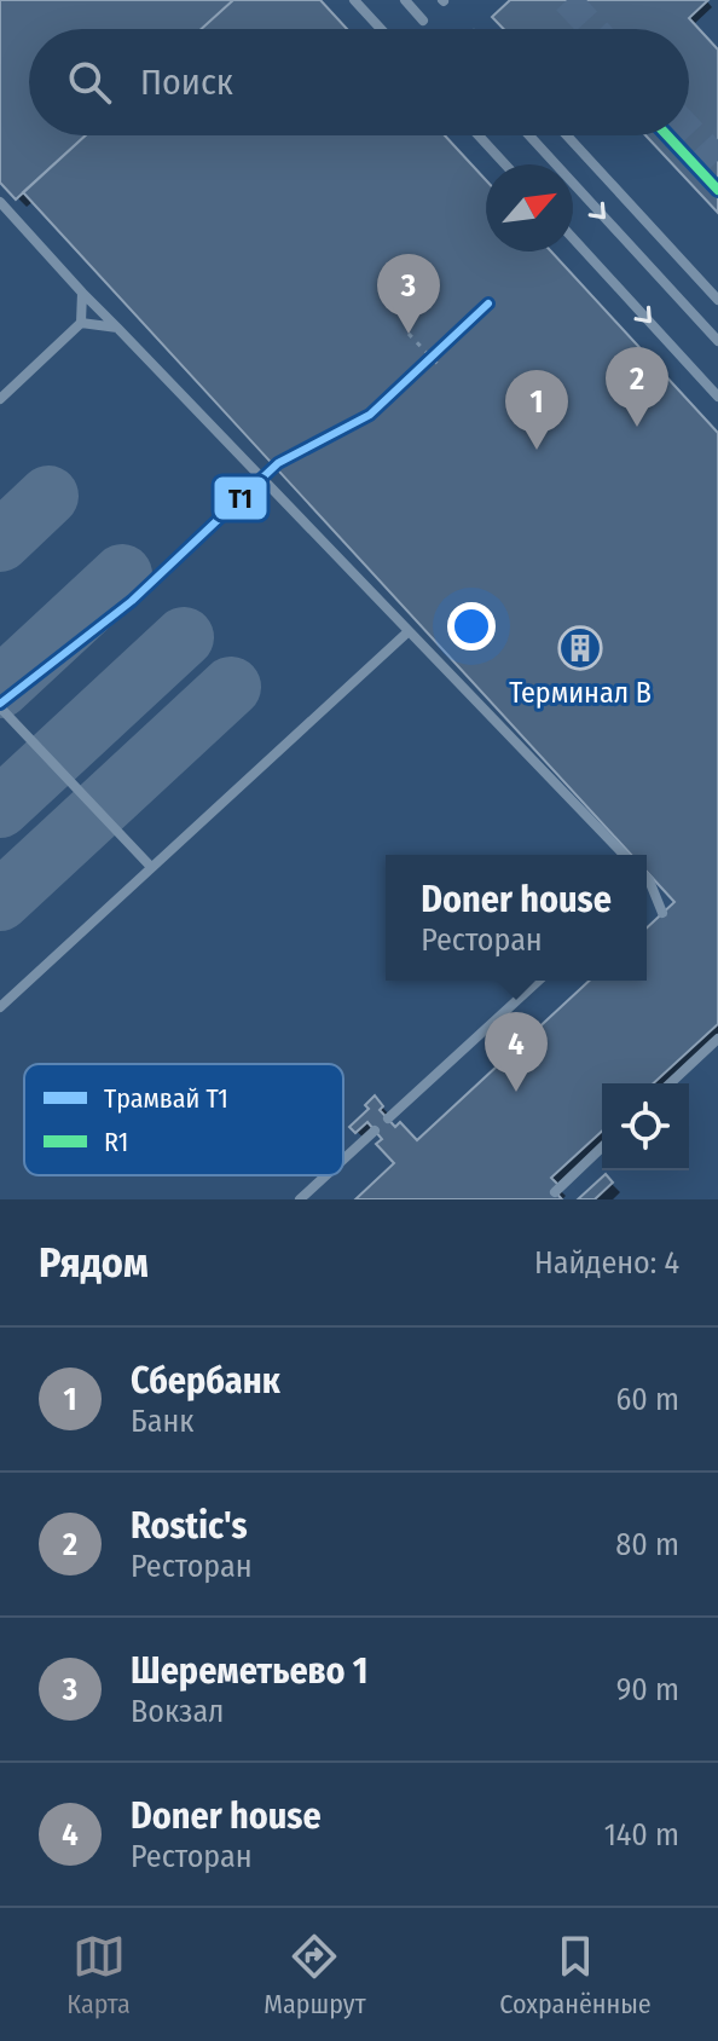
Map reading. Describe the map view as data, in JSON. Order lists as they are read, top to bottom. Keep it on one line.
{"places":{"building":["Терминал B"]},"lines":["transit line R1","tram line T1"],"legend":["Трамвай T1","R1"],"north":"top right","page":{"search":"Поиск","pins":["3","2","1","4"],"popup":["Doner house","Ресторан"],"heading":["Рядом","Найдено: 4"],"list":[{"mark":"1","name":"Сбербанк","note":"Банк","value":"60 m"},{"mark":"2","name":"Rostic's","note":"Ресторан","value":"80 m"},{"mark":"3","name":"Шереметьево 1","note":"Вокзал","value":"90 m"},{"mark":"4","name":"Doner house","note":"Ресторан","value":"140 m"}],"nav":["Карта","Маршрут","Сохранённые"]}}
